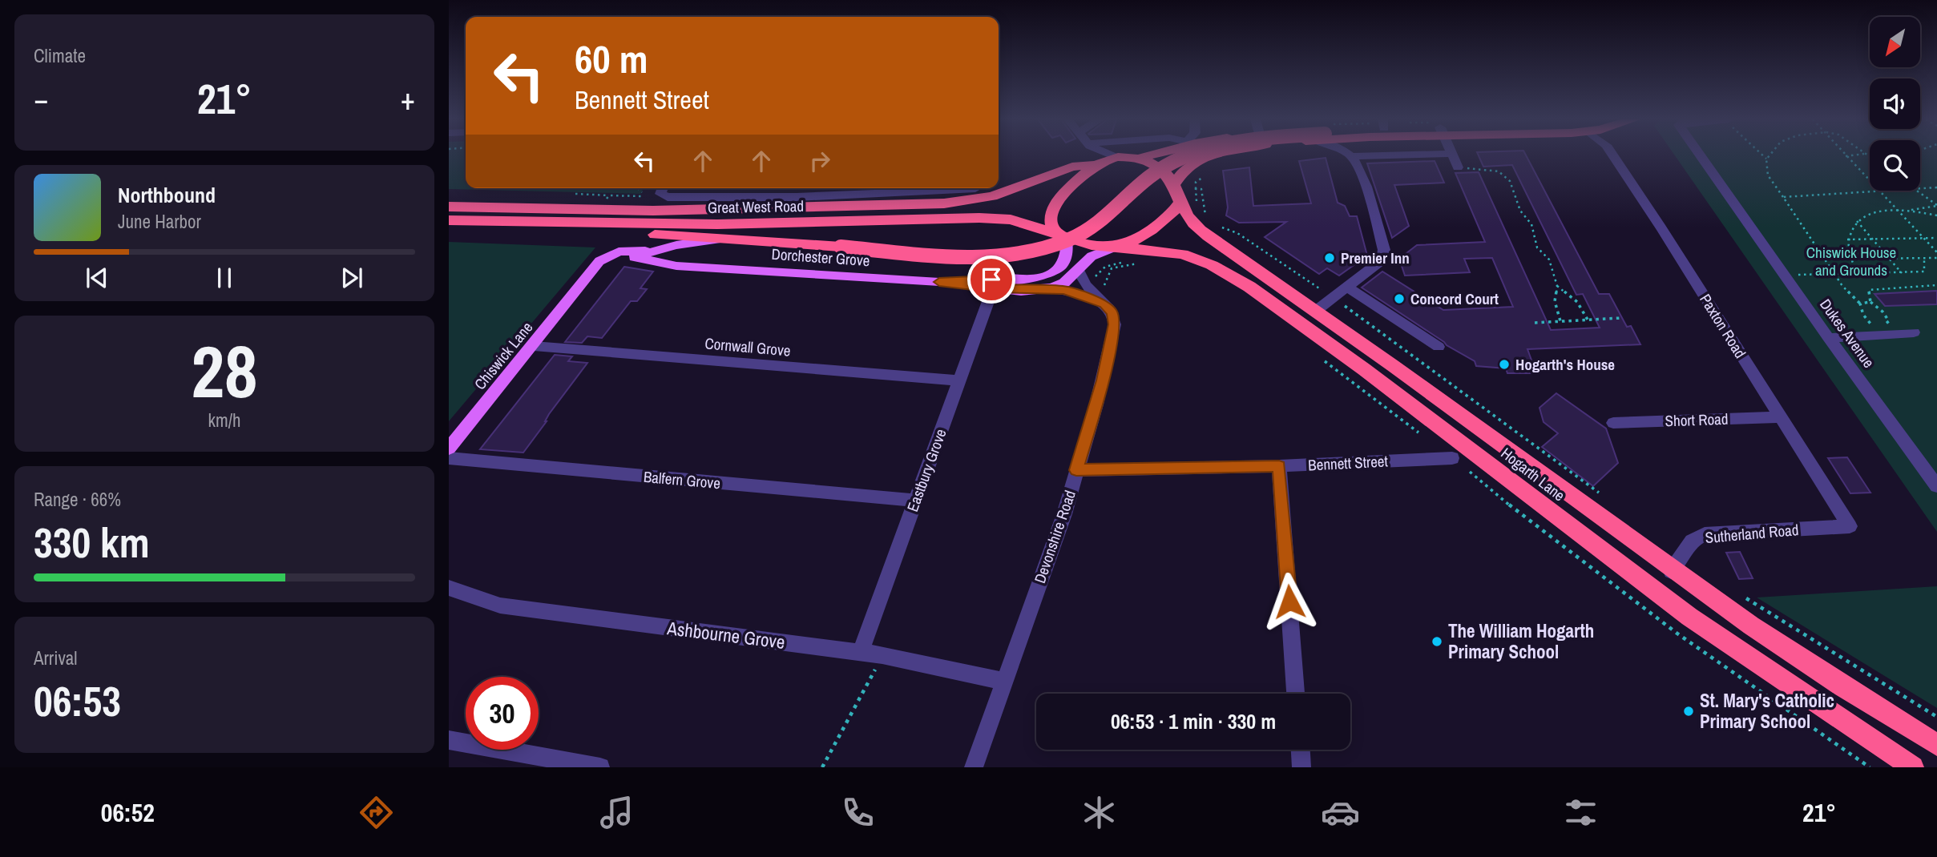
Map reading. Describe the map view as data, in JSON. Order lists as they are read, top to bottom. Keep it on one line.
{"streets":{"highway":["Great West Road","Hogarth Lane"],"main road":["Dorchester Grove","Chiswick Lane"],"street":["Paxton Road","Dukes Avenue","Cornwall Grove","Short Road","Bennett Street","Eastbury Grove","Balfern Grove","Sutherland Road","Devonshire Road","Ashbourne Grove"]},"crossings":[["Great West Road","Dorchester Grove"],["Great West Road","Hogarth Lane"],["Dorchester Grove","Chiswick Lane"],["Dorchester Grove","Eastbury Grove"],["Dorchester Grove","Hogarth Lane"],["Dorchester Grove","Devonshire Road"],["Paxton Road","Short Road"],["Paxton Road","Sutherland Road"],["Cornwall Grove","Chiswick Lane"],["Cornwall Grove","Eastbury Grove"],["Bennett Street","Devonshire Road"],["Eastbury Grove","Balfern Grove"],["Eastbury Grove","Ashbourne Grove"],["Hogarth Lane","Sutherland Road"],["Devonshire Road","Ashbourne Grove"]],"parks":["Chiswick House and Grounds"],"places":["Premier Inn","Concord Court","Hogarth's House","The William Hogarth Primary School","St. Mary's Catholic Primary School"],"north":"bottom left","page":{"tile":["Climate",["28","km/h"],["Range · 66%","330 km"],["Arrival","06:53"]],"turn":["60 m","Bennett Street"],"heat":["−","21°","+"],"song":["Northbound","June Harbor"],"limit":"30","trip":"06:53 · 1 min · 330 m","tabs":["06:52","21°"]}}
